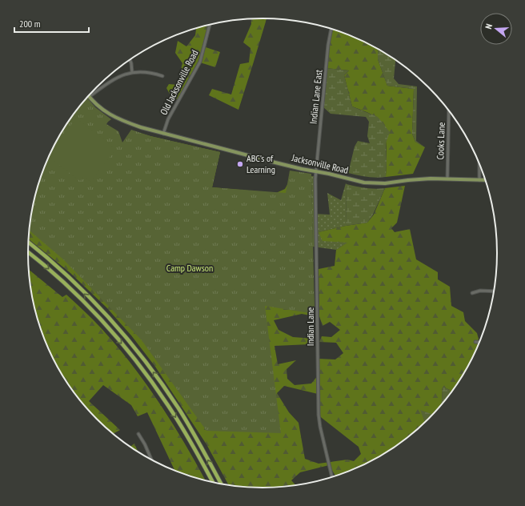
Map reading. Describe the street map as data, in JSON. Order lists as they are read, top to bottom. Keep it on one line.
{"streets":{"main road":["Jacksonville Road"],"street":["Old Jacksonville Road","Indian Lane East","Cooks Lane","Indian Lane"]},"crossings":[["Old Jacksonville Road","Jacksonville Road"],["Indian Lane East","Jacksonville Road"],["Indian Lane East","Indian Lane"],["Cooks Lane","Jacksonville Road"],["Jacksonville Road","Indian Lane"]],"parks":["Camp Dawson"],"places":["ABC's of Learning"],"scale_bar":"200 m","north":"left"}
